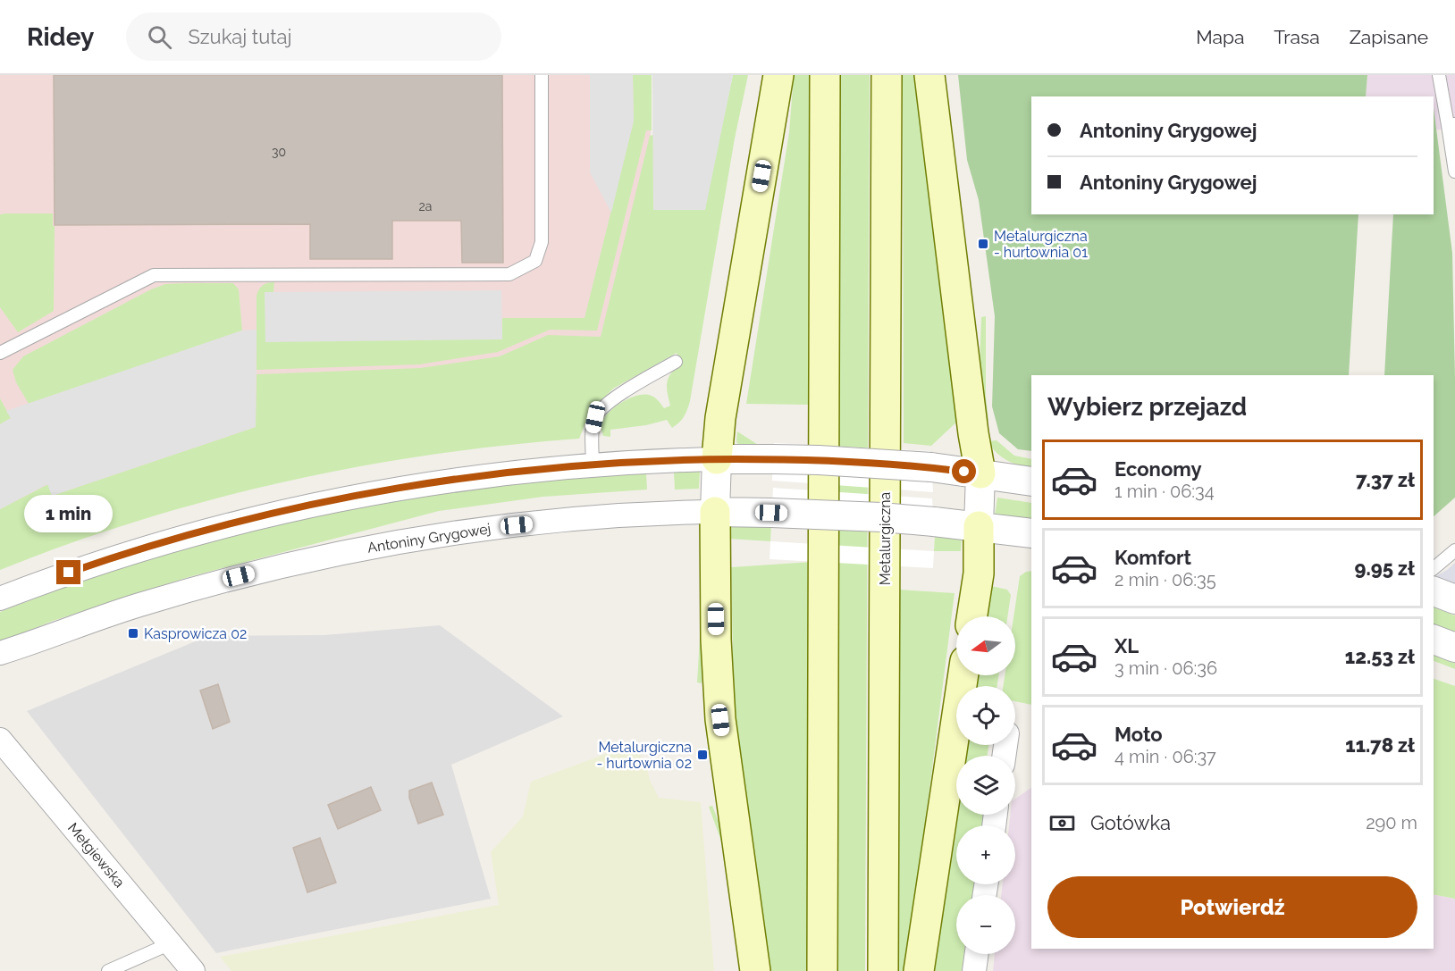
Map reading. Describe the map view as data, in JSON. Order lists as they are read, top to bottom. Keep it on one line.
{"streets":{"main road":["Metalurgiczna"],"street":["Antoniny Grygowej","Mełgiewska"]},"places":{"transit":["Metalurgiczna - hurtownia 01","Kasprowicza 02","Metalurgiczna - hurtownia 02"]},"house_numbers":["30","2a"],"north":"left","page":{"header":"Ridey","search":"Szukaj tutaj","nav":["Mapa","Trasa","Zapisane"],"banner":["Antoniny Grygowej","Antoniny Grygowej"],"heading":"Wybierz przejazd","list":[{"name":"Economy","note":"1 min · 06:34","value":"7.37 zł"},{"name":"Komfort","note":"2 min · 06:35","value":"9.95 zł"},{"name":"XL","note":"3 min · 06:36","value":"12.53 zł"},{"name":"Moto","note":"4 min · 06:37","value":"11.78 zł"}],"bubble":"1 min","map_buttons":["+","−"],"pay":["Gotówka","290 m"],"buttons":"Potwierdź"}}
